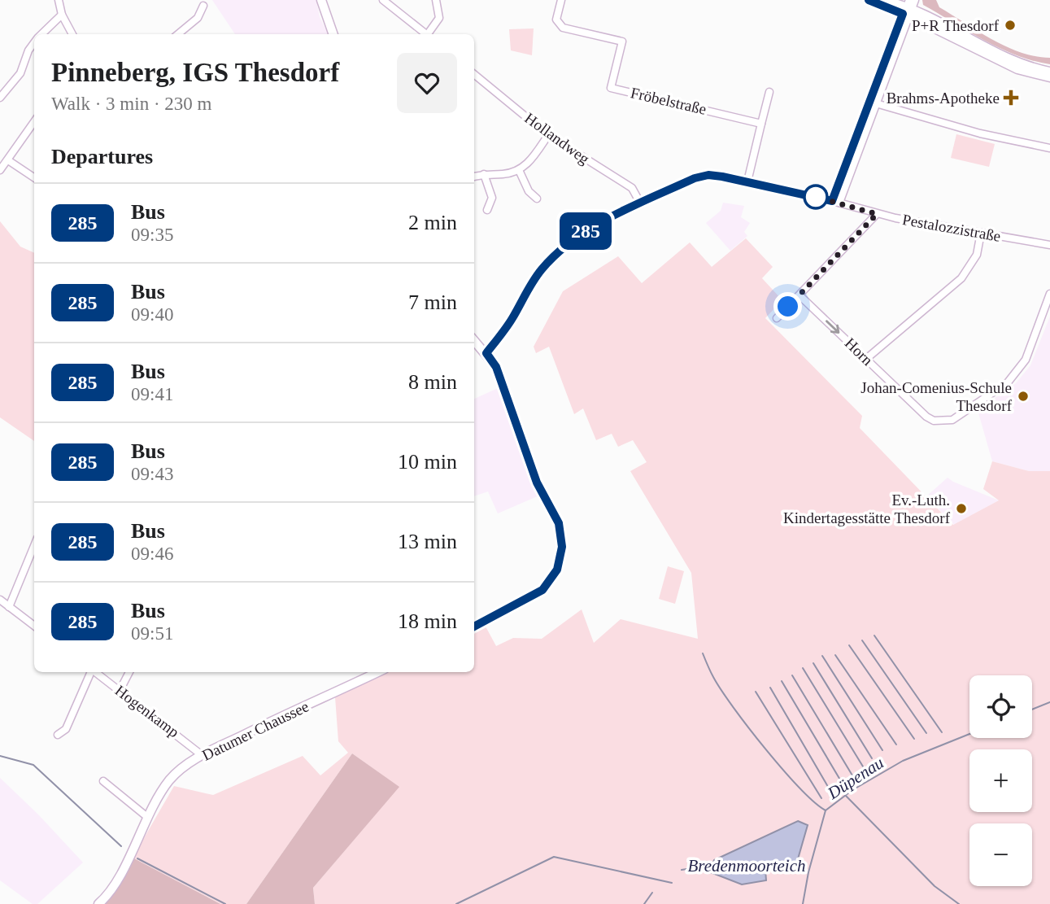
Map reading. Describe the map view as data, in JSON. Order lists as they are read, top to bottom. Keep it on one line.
{"streets":{"street":["Fröbelstraße","Hollandweg","Pestalozzistraße","Horn","Hogenkamp","Datumer Chaussee"]},"crossings":[["Hollandweg","Pestalozzistraße"],["Hogenkamp","Datumer Chaussee"]],"water":["Düpenau","Bredenmoorteich"],"places":{"other":["P+R Thesdorf","Johan-Comenius-Schule Thesdorf","Ev.-Luth. Kindertagesstätte Thesdorf"],"health":["Brahms-Apotheke"]},"lines":["bus line 285"],"page":{"on_map":"285","heading":[["Pinneberg, IGS Thesdorf","Walk · 3 min · 230 m"],"Departures"],"list":[{"mark":"285","name":"Bus","note":"09:35","value":"2 min"},{"mark":"285","name":"Bus","note":"09:40","value":"7 min"},{"mark":"285","name":"Bus","note":"09:41","value":"8 min"},{"mark":"285","name":"Bus","note":"09:43","value":"10 min"},{"mark":"285","name":"Bus","note":"09:46","value":"13 min"},{"mark":"285","name":"Bus","note":"09:51","value":"18 min"}],"map_buttons":["+","−"]}}
